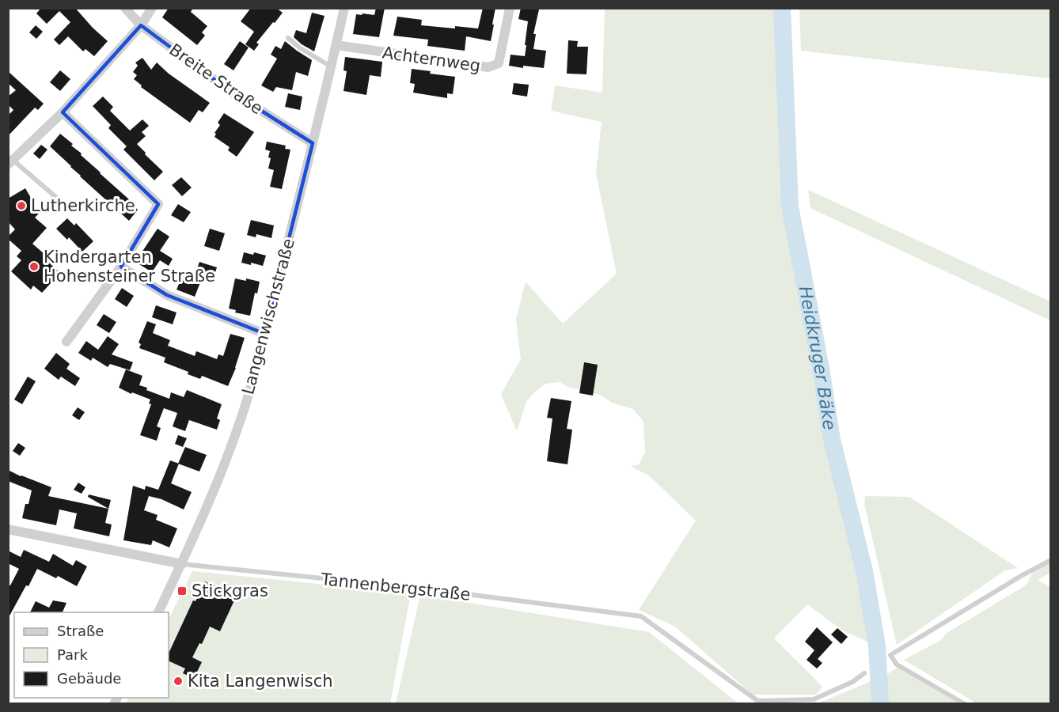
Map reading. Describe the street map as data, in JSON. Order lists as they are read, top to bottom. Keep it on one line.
{"streets":{"street":["Achternweg","Breite Straße","Langenwischstraße","Tannenbergstraße"]},"crossings":[["Achternweg","Langenwischstraße"],["Breite Straße","Langenwischstraße"],["Langenwischstraße","Tannenbergstraße"]],"water":["Heidkruger Bäke"],"places":{"other":["Lutherkirche","Kindergarten Hohensteiner Straße","Kita Langenwisch"],"transit":["Stickgras"]},"legend":["Straße","Park","Gebäude"]}
